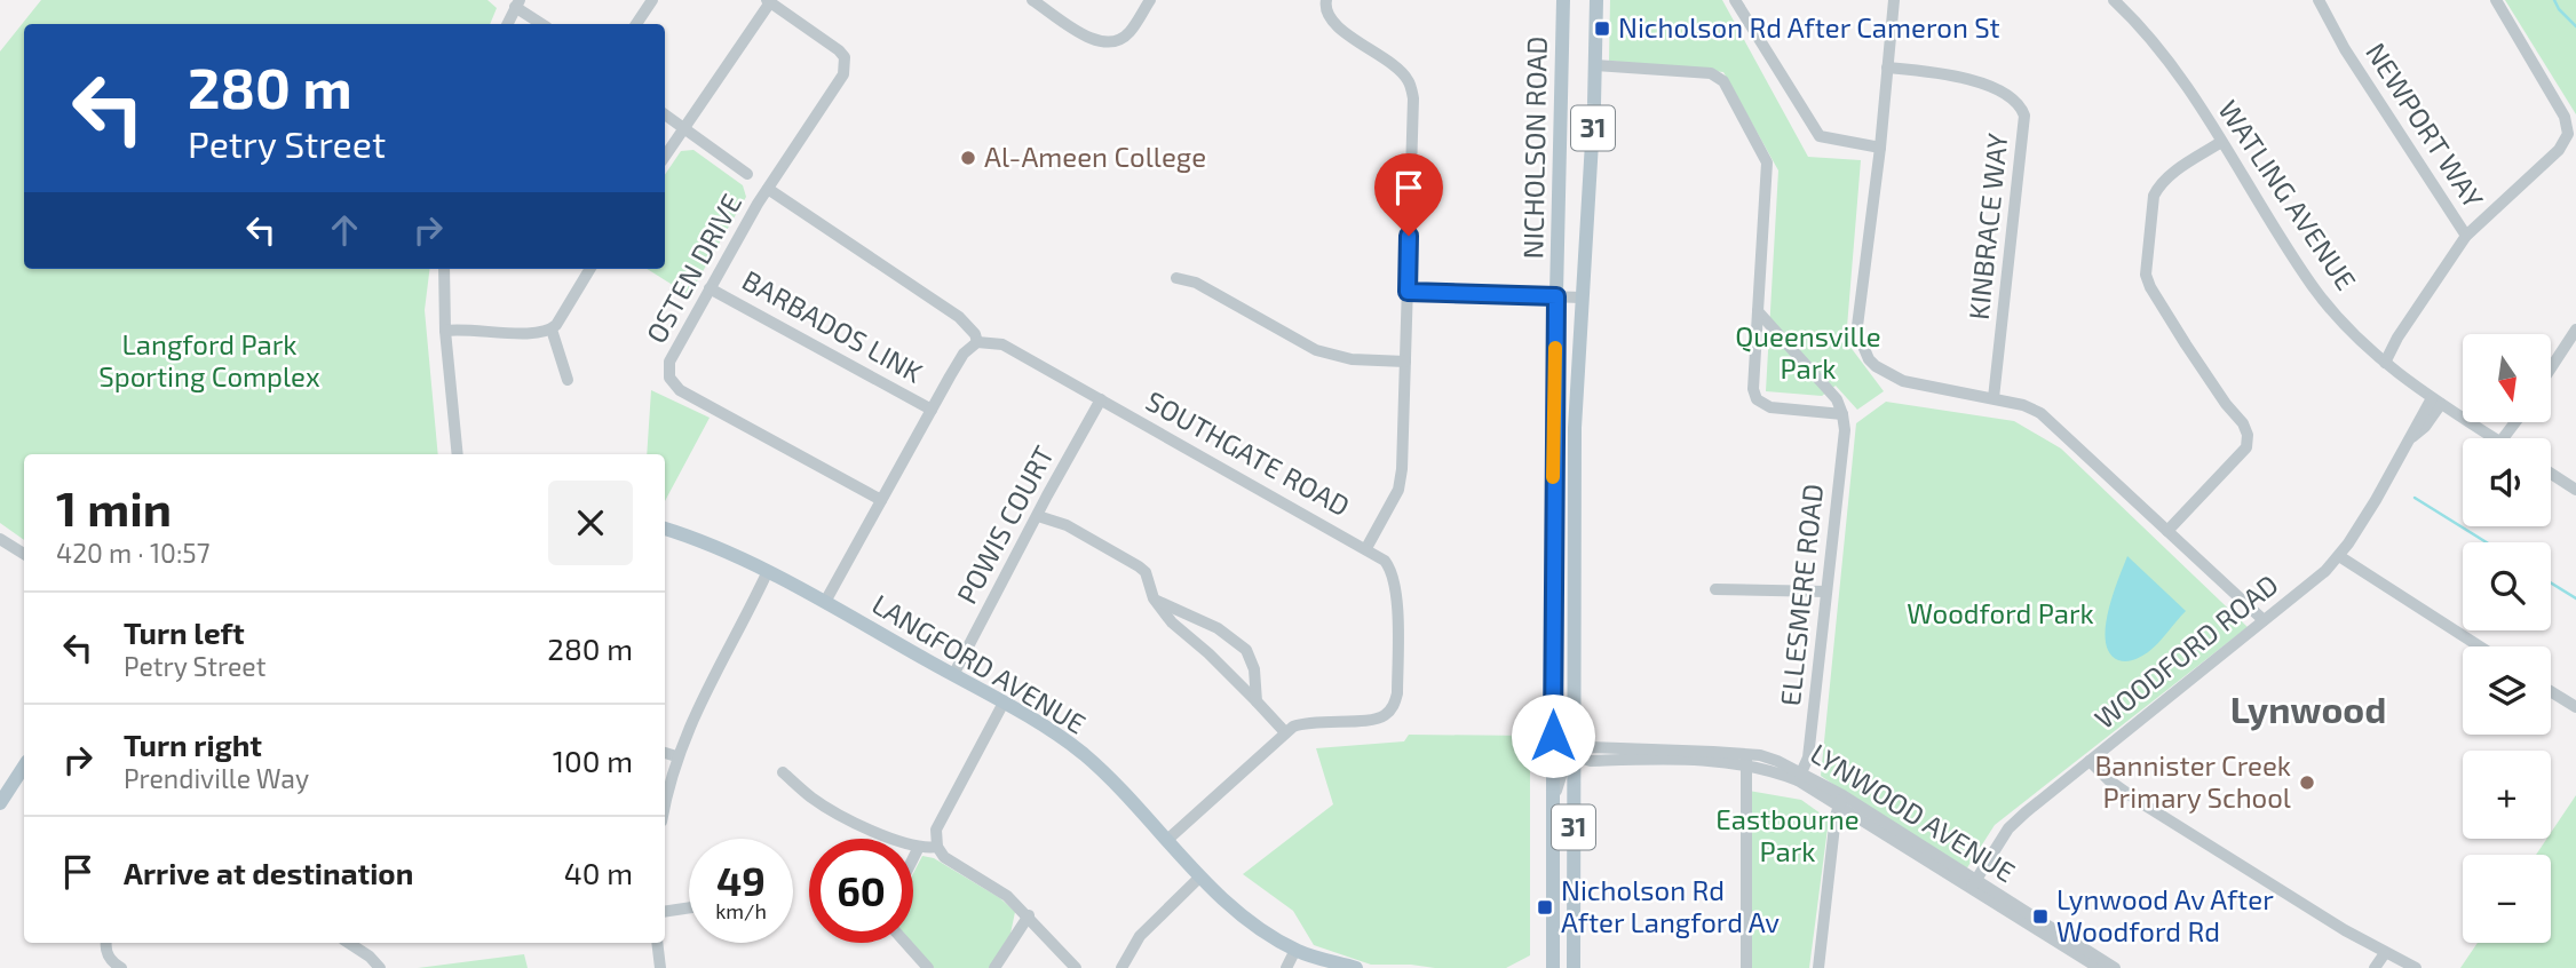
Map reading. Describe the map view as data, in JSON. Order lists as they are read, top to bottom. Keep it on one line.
{"streets":{"main road":["31","NICHOLSON ROAD","LANGFORD AVENUE"],"street":["NEWPORT WAY","WATLING AVENUE","KINBRACE WAY","OSTEN DRIVE","BARBADOS LINK","SOUTHGATE ROAD","POWIS COURT","ELLESMERE ROAD","WOODFORD ROAD","LYNWOOD AVENUE"]},"crossings":[["NICHOLSON ROAD","LYNWOOD AVENUE"],["WATLING AVENUE","WOODFORD ROAD"],["OSTEN DRIVE","BARBADOS LINK"],["SOUTHGATE ROAD","POWIS COURT"],["SOUTHGATE ROAD","LANGFORD AVENUE"],["POWIS COURT","LANGFORD AVENUE"],["ELLESMERE ROAD","LYNWOOD AVENUE"],["WOODFORD ROAD","LYNWOOD AVENUE"]],"districts":["Lynwood"],"parks":["Queensville Park","Langford Park Sporting Complex","Woodford Park","Eastbourne Park"],"places":{"transit":["Nicholson Rd After Cameron St","Nicholson Rd After Langford Av","Lynwood Av After Woodford Rd"],"other":["Al-Ameen College","Bannister Creek Primary School"]},"north":"bottom","page":{"turn":["280 m","Petry Street"],"map_buttons":["+","−"],"heading":["1 min","420 m · 10:57"],"list":[{"name":"Turn left","note":"Petry Street","value":"280 m"},{"name":"Turn right","note":"Prendiville Way","value":"100 m"},{"name":"Arrive at destination","value":"40 m"}],"speed":"49 km/h","limit":"60"}}
